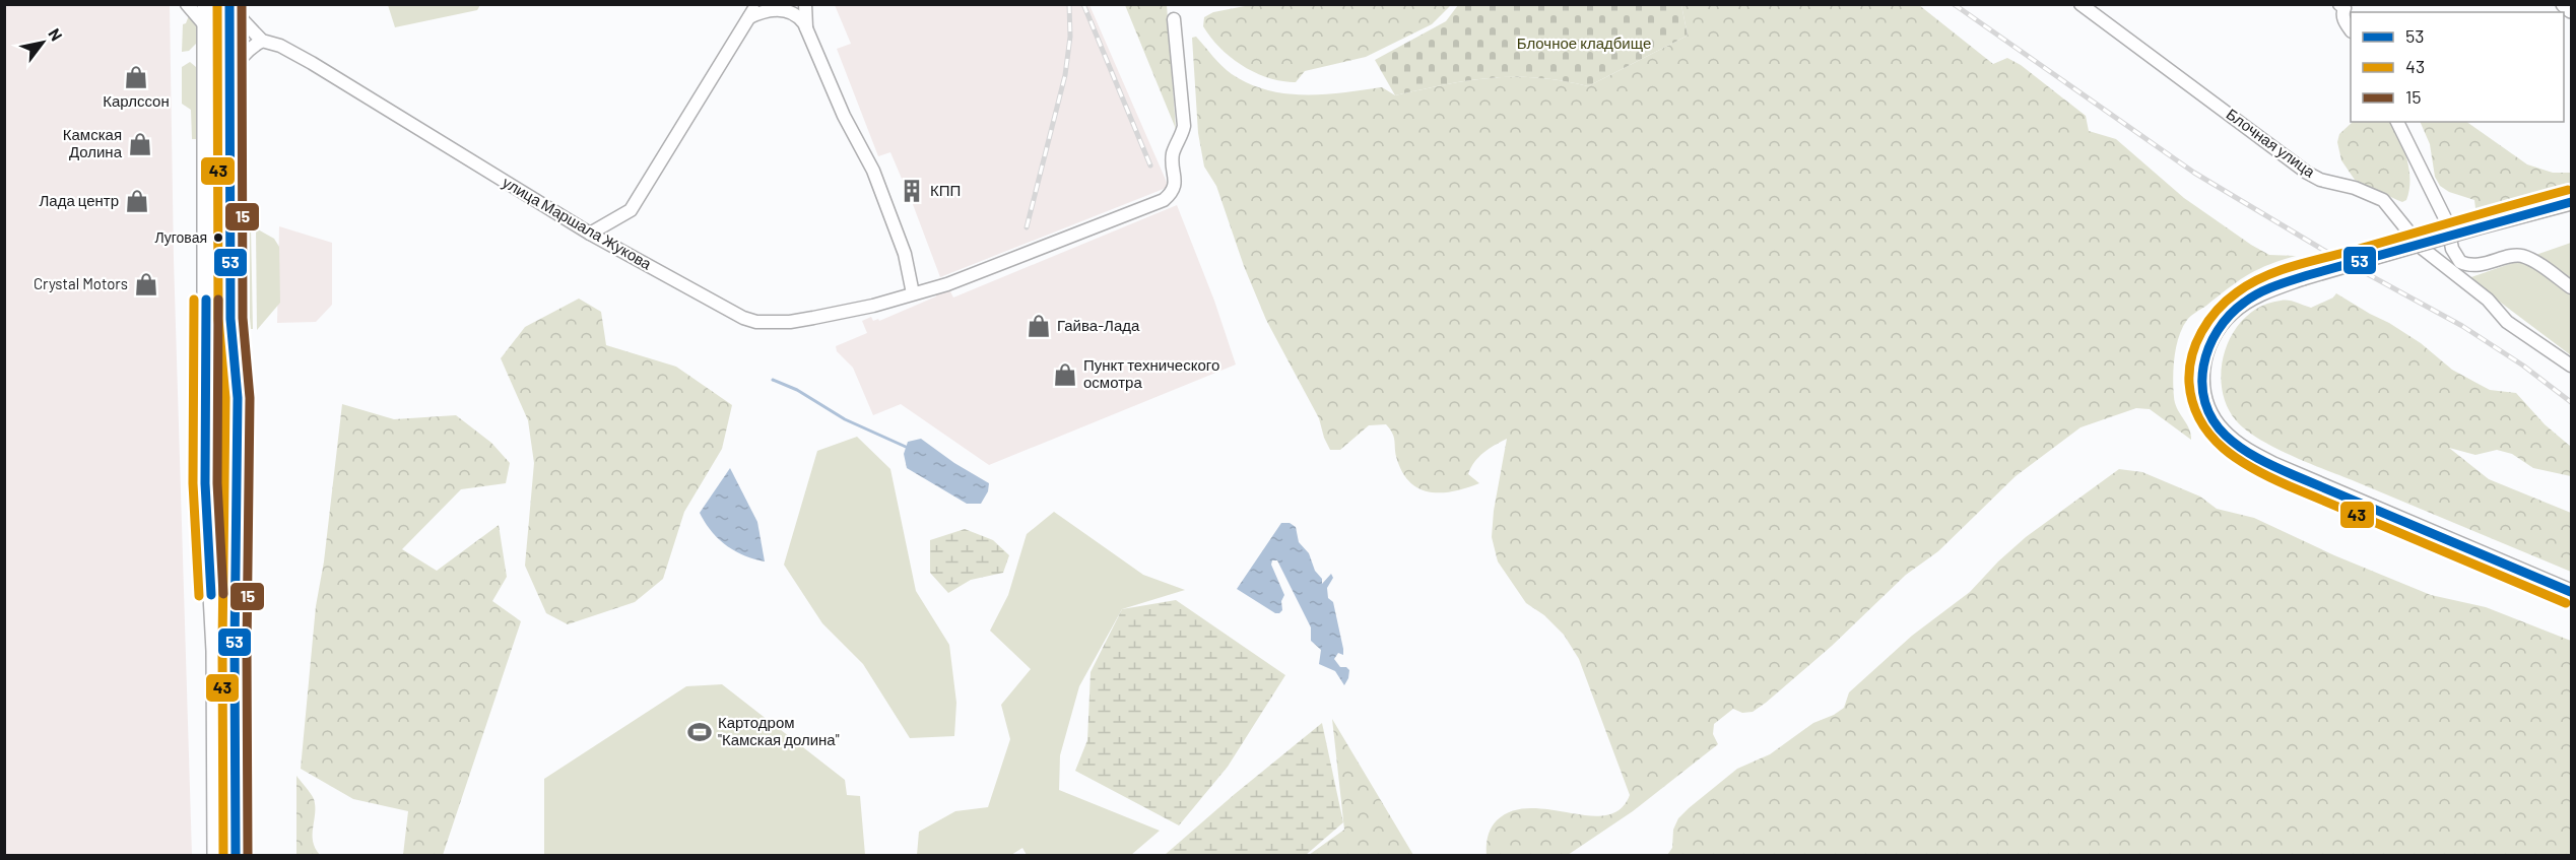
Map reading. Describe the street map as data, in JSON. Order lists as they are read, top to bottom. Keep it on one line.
{"streets":{"street":["Блочная улица","улица Маршала Жукова"]},"parks":["Блочное кладбище"],"places":{"shop":["Карлссон","Камская Долина","Лада центр","Crystal Motors","Гайва-Лада","Пункт технического осмотра"],"building":["КПП"],"other":["Луговая"],"sports":["Картодром \"Камская долина\""]},"lines":["transit line 53","transit line 43","transit line 15"],"legend":["53","43","15"],"north":"top right"}
